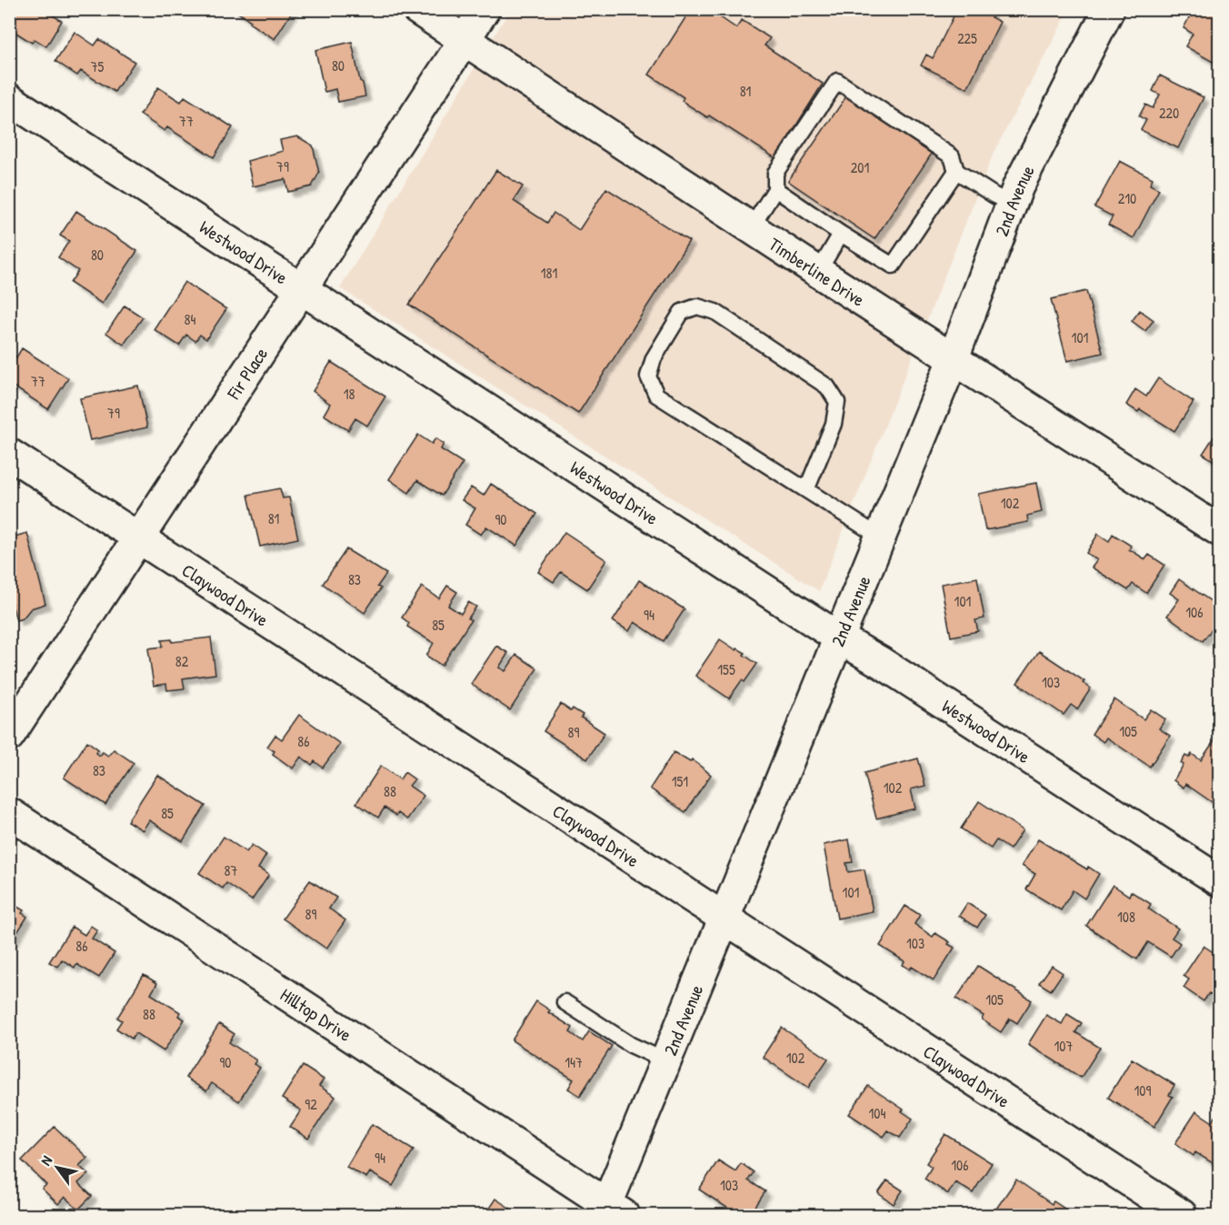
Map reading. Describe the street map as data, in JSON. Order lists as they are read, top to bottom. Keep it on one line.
{"streets":{"street":["2nd Avenue","Westwood Drive","Timberline Drive","Fir Place","Claywood Drive","Hilltop Drive"]},"crossings":[["2nd Avenue","Westwood Drive"],["2nd Avenue","Timberline Drive"],["2nd Avenue","Claywood Drive"],["2nd Avenue","Hilltop Drive"],["Westwood Drive","Fir Place"],["Timberline Drive","Fir Place"],["Fir Place","Claywood Drive"]],"house_numbers":["225","80","75","81","220","77","79","201","210","80","181","84","101","77","18","79","102","81","90","83","101","106","94","85","82","155","103","105","89","86","83","151","102","88","85","87","101","89","108","103","86","105","88","107","102","90","147","109","92","104","94","106","103"],"north":"top left"}
